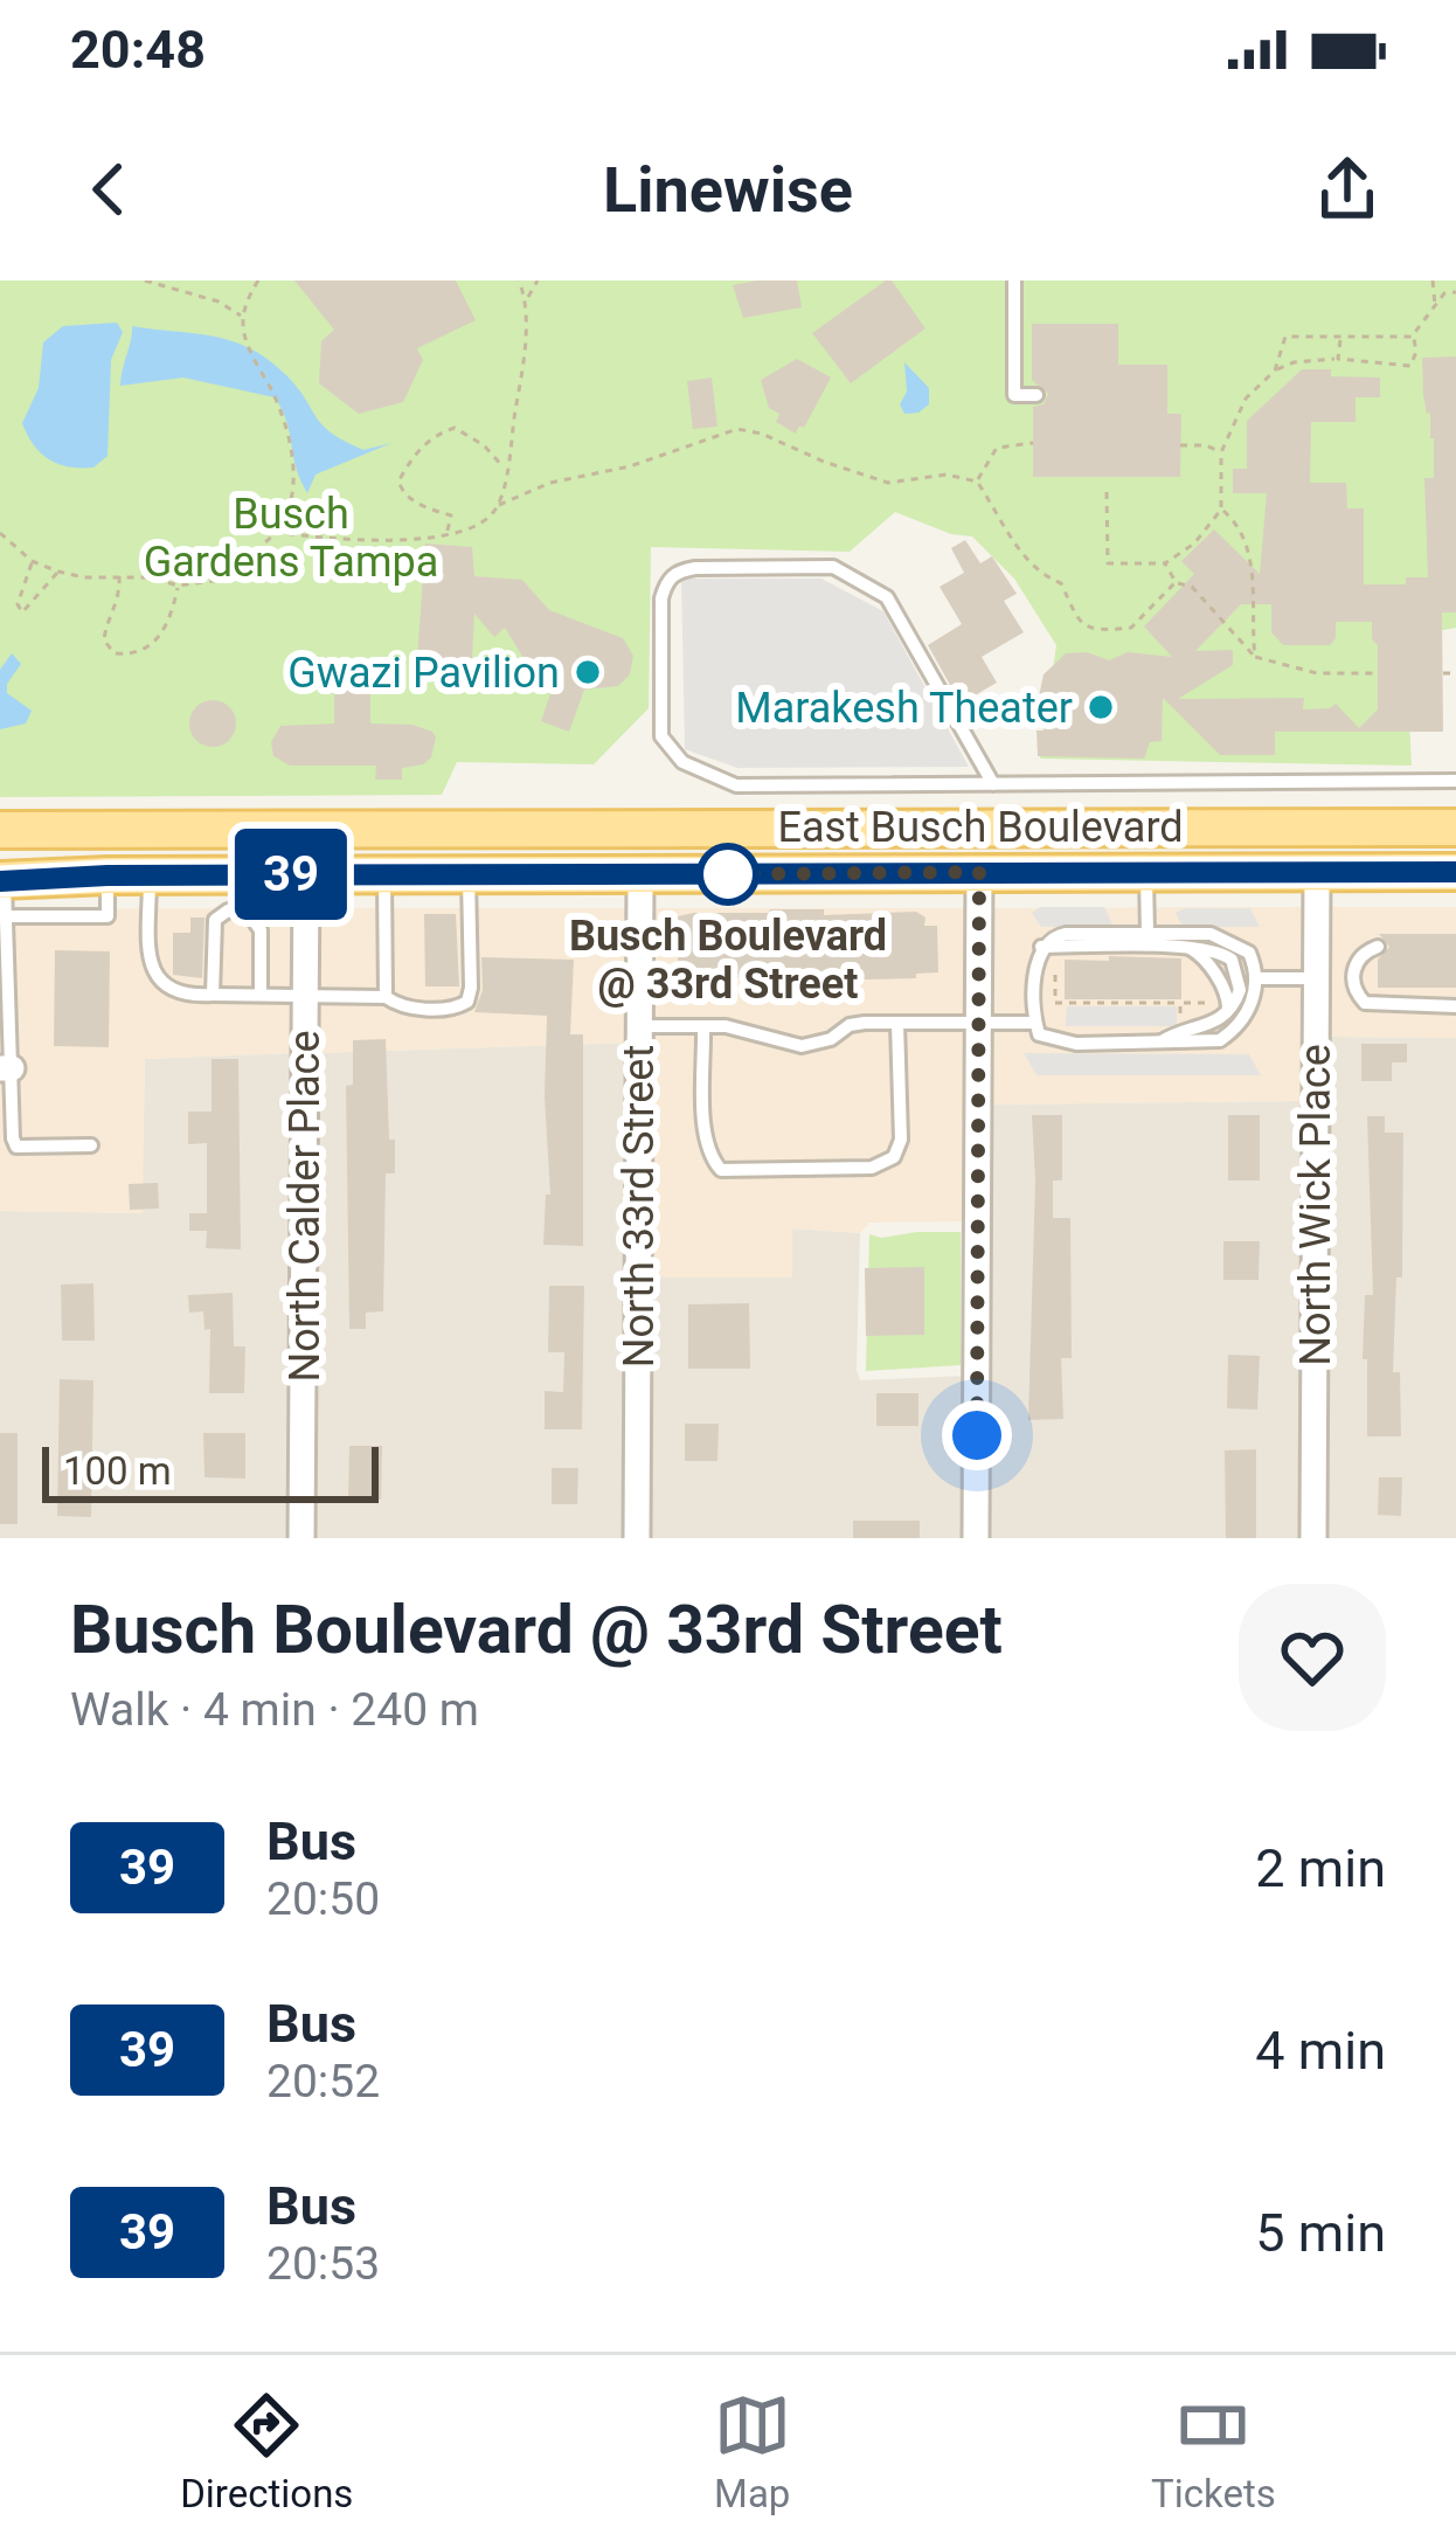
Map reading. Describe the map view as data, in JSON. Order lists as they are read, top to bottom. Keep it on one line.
{"streets":{"main road":["East Busch Boulevard"],"street":["North Wick Place","North Calder Place","North 33rd Street"]},"crossings":[["East Busch Boulevard","North Wick Place"],["East Busch Boulevard","North Calder Place"],["East Busch Boulevard","North 33rd Street"]],"parks":["Busch Gardens Tampa"],"places":["Gwazi Pavilion","Marakesh Theater","Busch Boulevard @ 33rd Street"],"lines":["bus line 39"],"scale_bar":"100 m","page":{"status":"20:48","header":"Linewise","on_map":"39","scale":"100 m","heading":["Busch Boulevard @ 33rd Street","Walk · 4 min · 240 m"],"list":[{"mark":"39","name":"Bus","note":"20:50","value":"2 min"},{"mark":"39","name":"Bus","note":"20:52","value":"4 min"},{"mark":"39","name":"Bus","note":"20:53","value":"5 min"}],"tabs":["Directions","Map","Tickets"]}}
